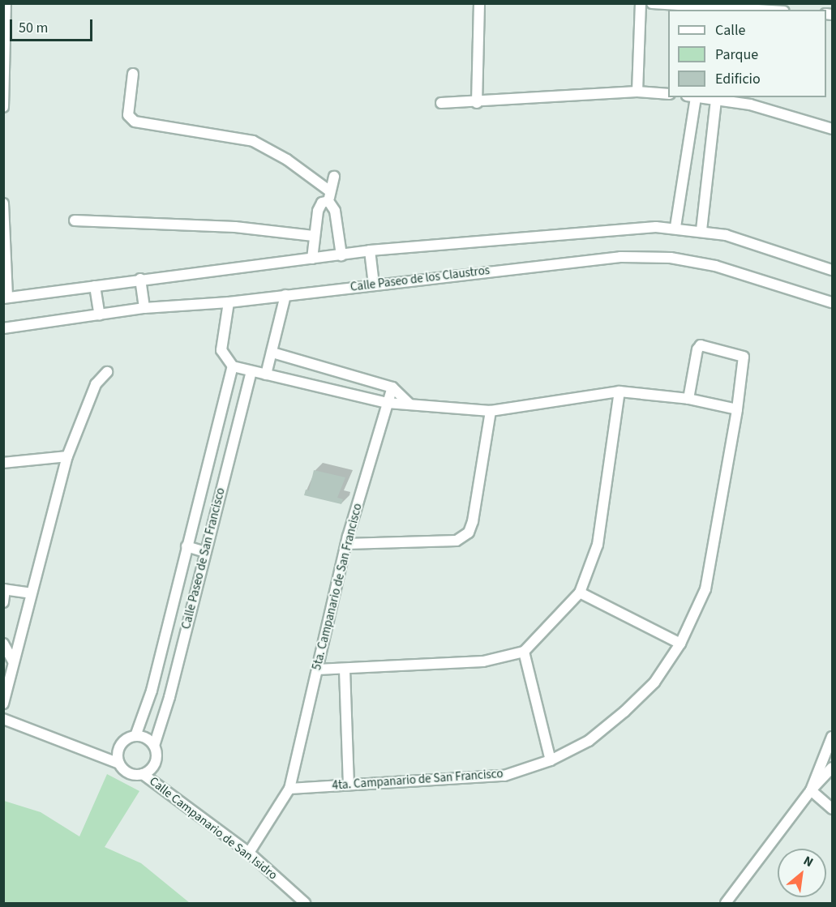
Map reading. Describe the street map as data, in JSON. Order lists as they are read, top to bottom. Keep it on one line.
{"streets":{"street":["Calle Paseo de los Claustros","Calle Paseo de San Francisco","5ta. Campanario de San Francisco","4ta. Campanario de San Francisco","Calle Campanario de San Isidro"]},"crossings":[["Calle Paseo de San Francisco","Calle Campanario de San Isidro"],["5ta. Campanario de San Francisco","4ta. Campanario de San Francisco"]],"legend":["Calle","Parque","Edificio"],"scale_bar":"50 m","north":"top right"}
